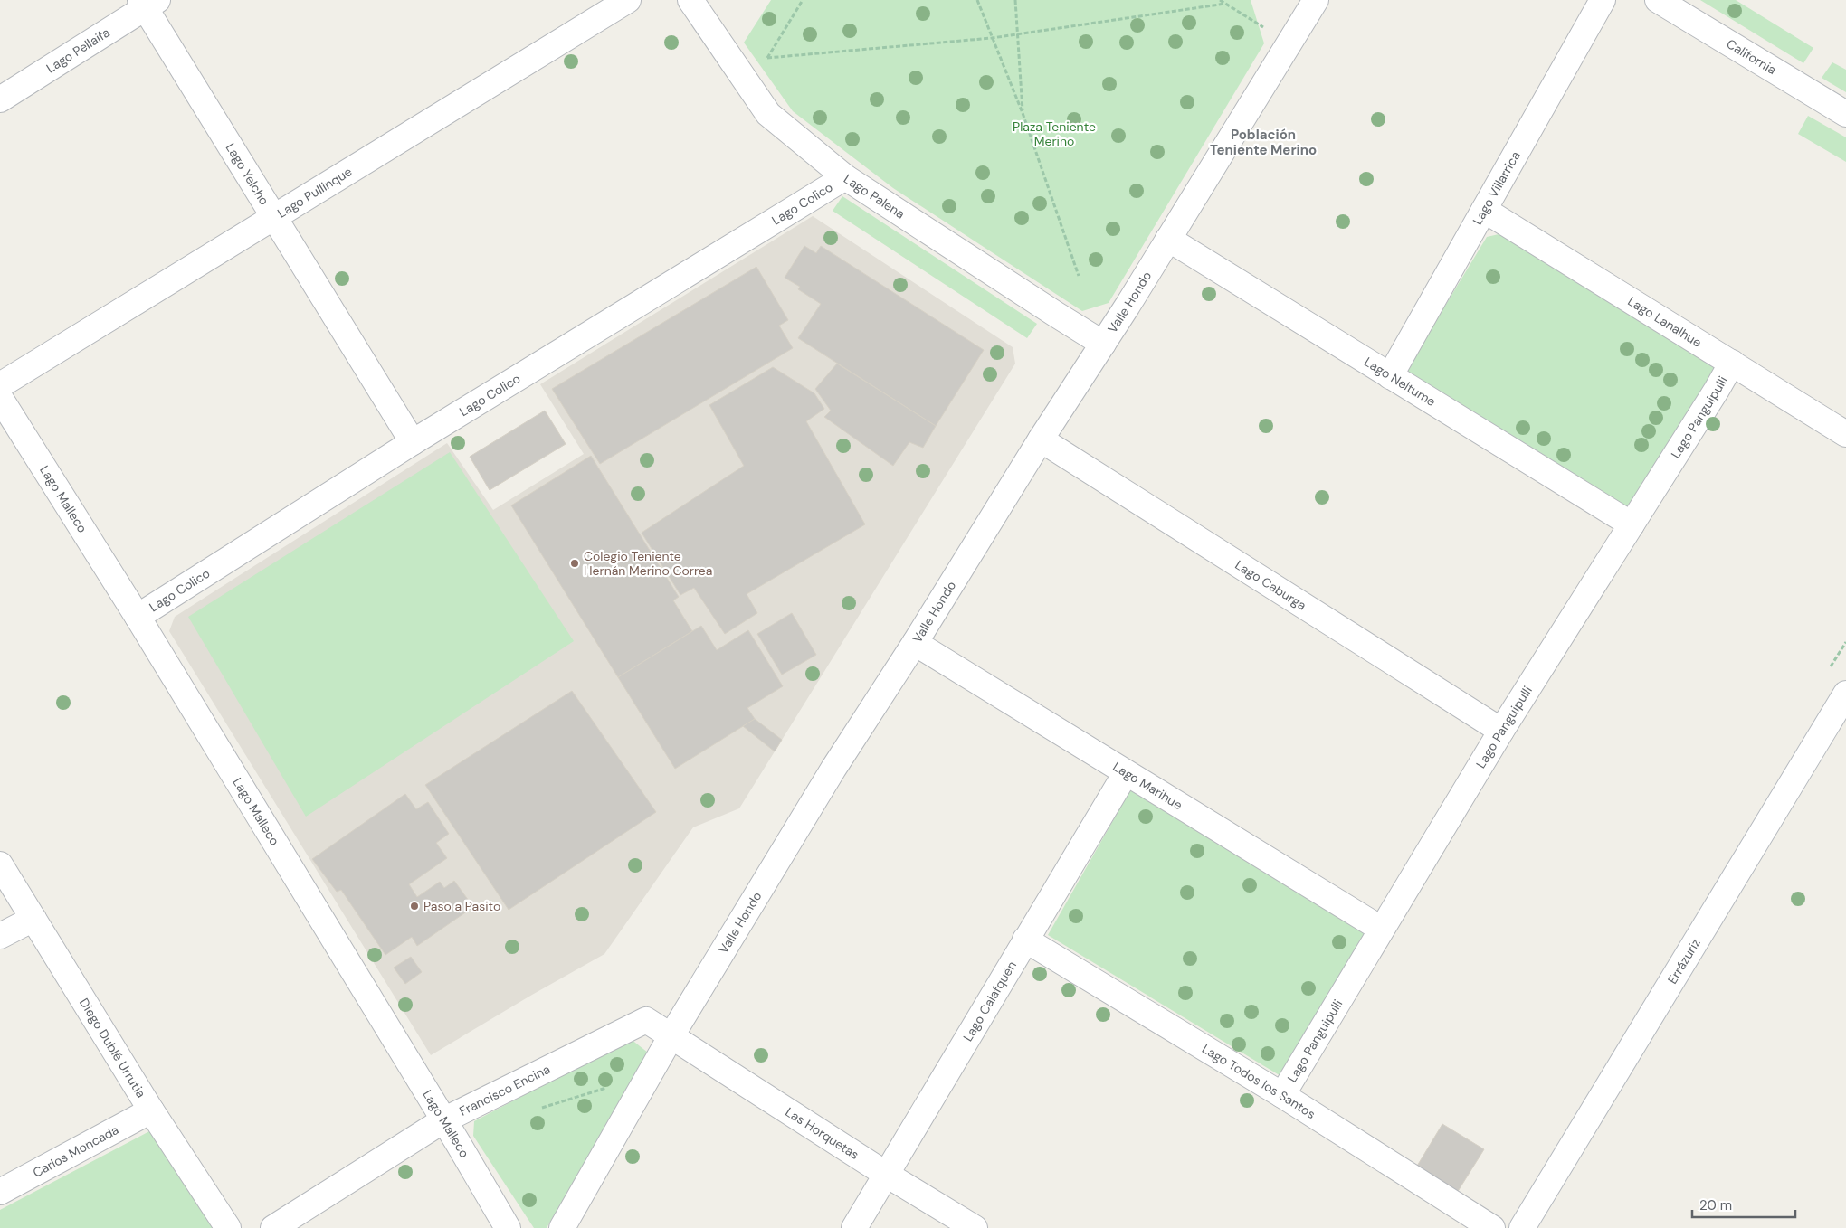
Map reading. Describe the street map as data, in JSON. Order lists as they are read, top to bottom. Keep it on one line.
{"streets":{"street":["Lago Pellaifa","California","Lago Yelcho","Lago Villarrica","Lago Pullinque","Lago Palena","Lago Colico","Valle Hondo","Lago Lanalhue","Lago Neltume","Lago Panguipulli","Lago Malleco","Lago Caburga","Lago Marihue","Errázuriz","Lago Calafquén","Diego Dublé Urrutia","Lago Todos los Santos","Francisco Encina","Las Horquetas","Carlos Moncada"]},"crossings":[["Lago Pellaifa","Lago Yelcho"],["Lago Yelcho","Lago Pullinque"],["Lago Yelcho","Lago Colico"],["Lago Villarrica","Lago Lanalhue"],["Lago Villarrica","Lago Neltume"],["Lago Palena","Lago Colico"],["Lago Palena","Valle Hondo"],["Lago Colico","Lago Malleco"],["Valle Hondo","Lago Neltume"],["Valle Hondo","Lago Caburga"],["Valle Hondo","Lago Marihue"],["Valle Hondo","Francisco Encina"],["Valle Hondo","Las Horquetas"],["Lago Lanalhue","Lago Panguipulli"],["Lago Neltume","Lago Panguipulli"],["Lago Panguipulli","Lago Caburga"],["Lago Panguipulli","Lago Marihue"],["Lago Panguipulli","Lago Todos los Santos"],["Lago Malleco","Francisco Encina"],["Lago Marihue","Lago Calafquén"],["Lago Calafquén","Lago Todos los Santos"],["Lago Calafquén","Las Horquetas"],["Diego Dublé Urrutia","Carlos Moncada"],["Francisco Encina","Las Horquetas"]],"districts":["Población Teniente Merino"],"parks":["Plaza Teniente Merino"],"places":["Colegio Teniente Hernán Merino Correa","Paso a Pasito"],"scale_bar":"20 m"}
